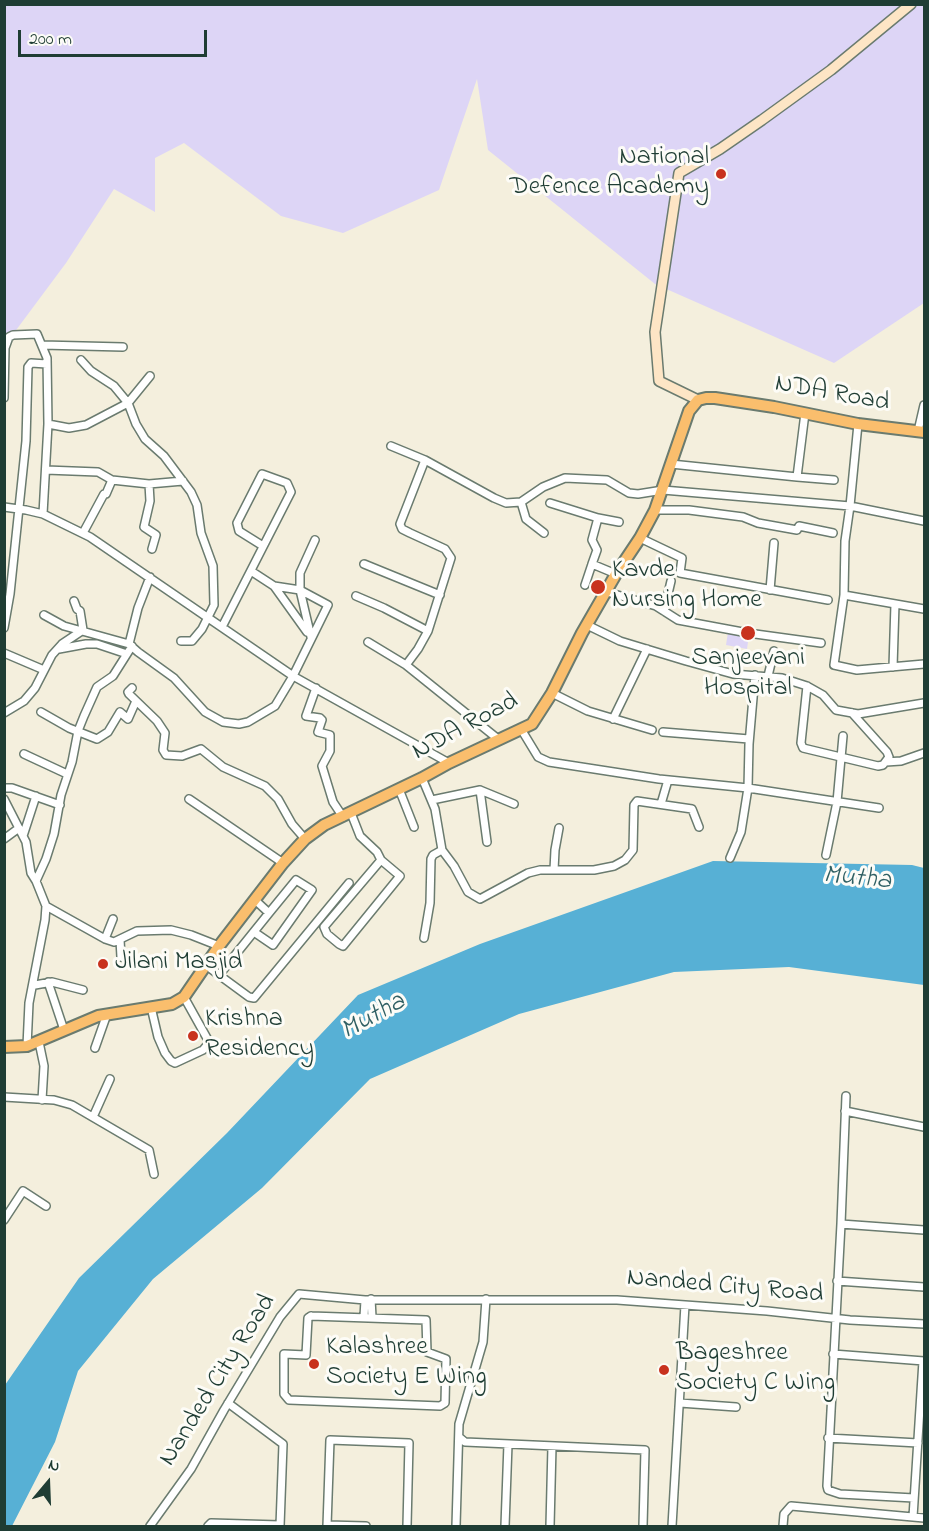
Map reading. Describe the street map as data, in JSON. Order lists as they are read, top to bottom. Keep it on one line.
{"streets":{"main road":["NDA Road"],"street":["Nanded City Road"]},"water":["Mutha"],"places":["National Defence Academy","Kavde Nursing Home","Sanjeevani Hospital","Jilani Masjid","Krishna Residency","Kalashree Society E Wing","Bageshree Society C Wing"],"scale_bar":"200 m","north":"top"}
